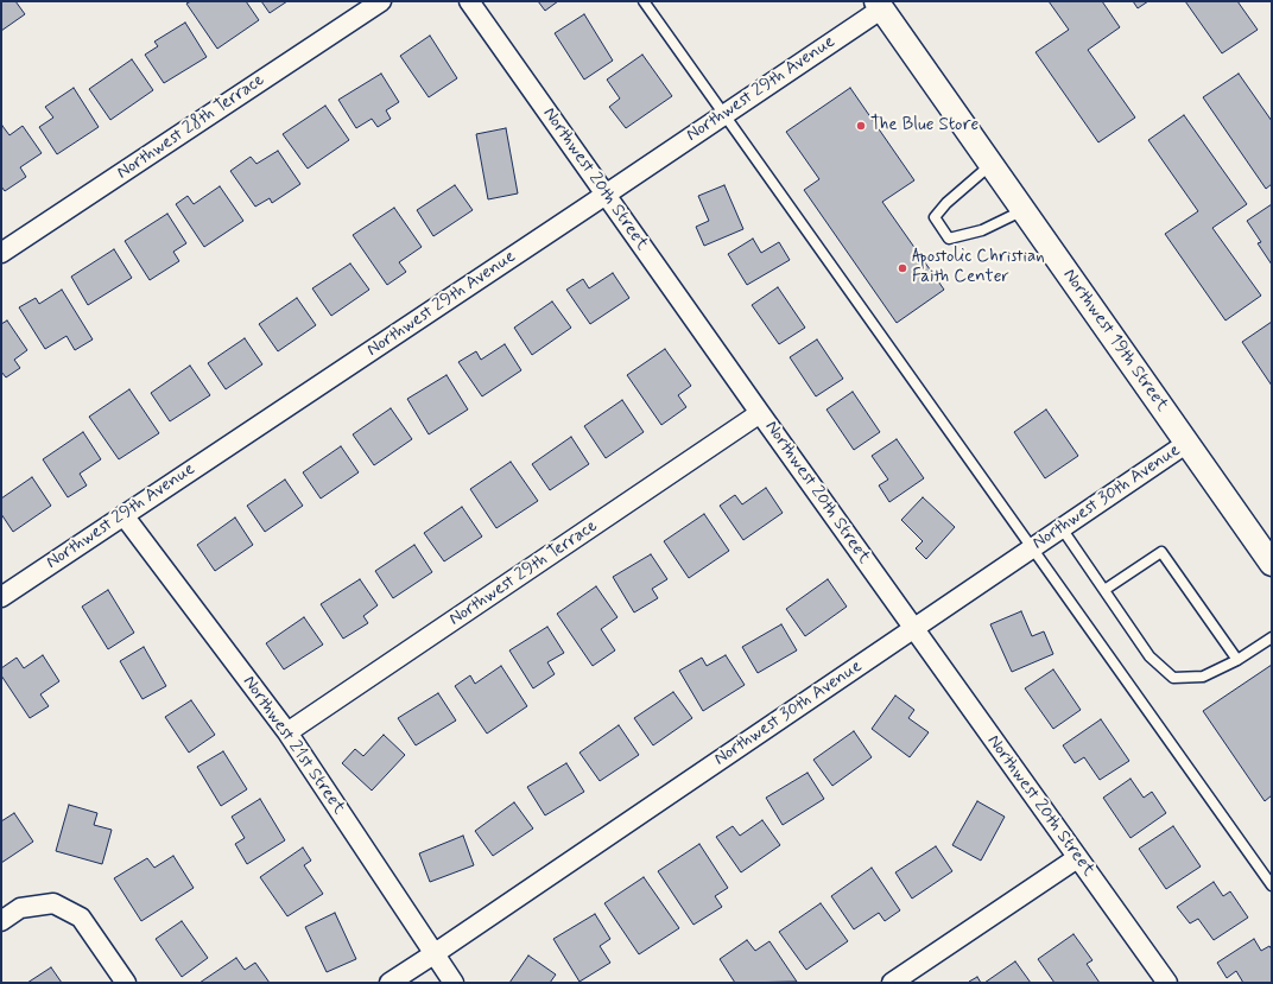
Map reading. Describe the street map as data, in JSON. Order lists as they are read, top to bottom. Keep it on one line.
{"streets":{"street":["Northwest 29th Avenue","Northwest 28th Terrace","Northwest 20th Street","Northwest 19th Street","Northwest 30th Avenue","Northwest 29th Terrace","Northwest 21st Street"]},"crossings":[["Northwest 29th Avenue","Northwest 20th Street"],["Northwest 29th Avenue","Northwest 19th Street"],["Northwest 29th Avenue","Northwest 21st Street"],["Northwest 20th Street","Northwest 30th Avenue"],["Northwest 20th Street","Northwest 29th Terrace"],["Northwest 19th Street","Northwest 30th Avenue"],["Northwest 30th Avenue","Northwest 21st Street"],["Northwest 29th Terrace","Northwest 21st Street"]],"places":["The Blue Store","Apostolic Christian Faith Center"]}
